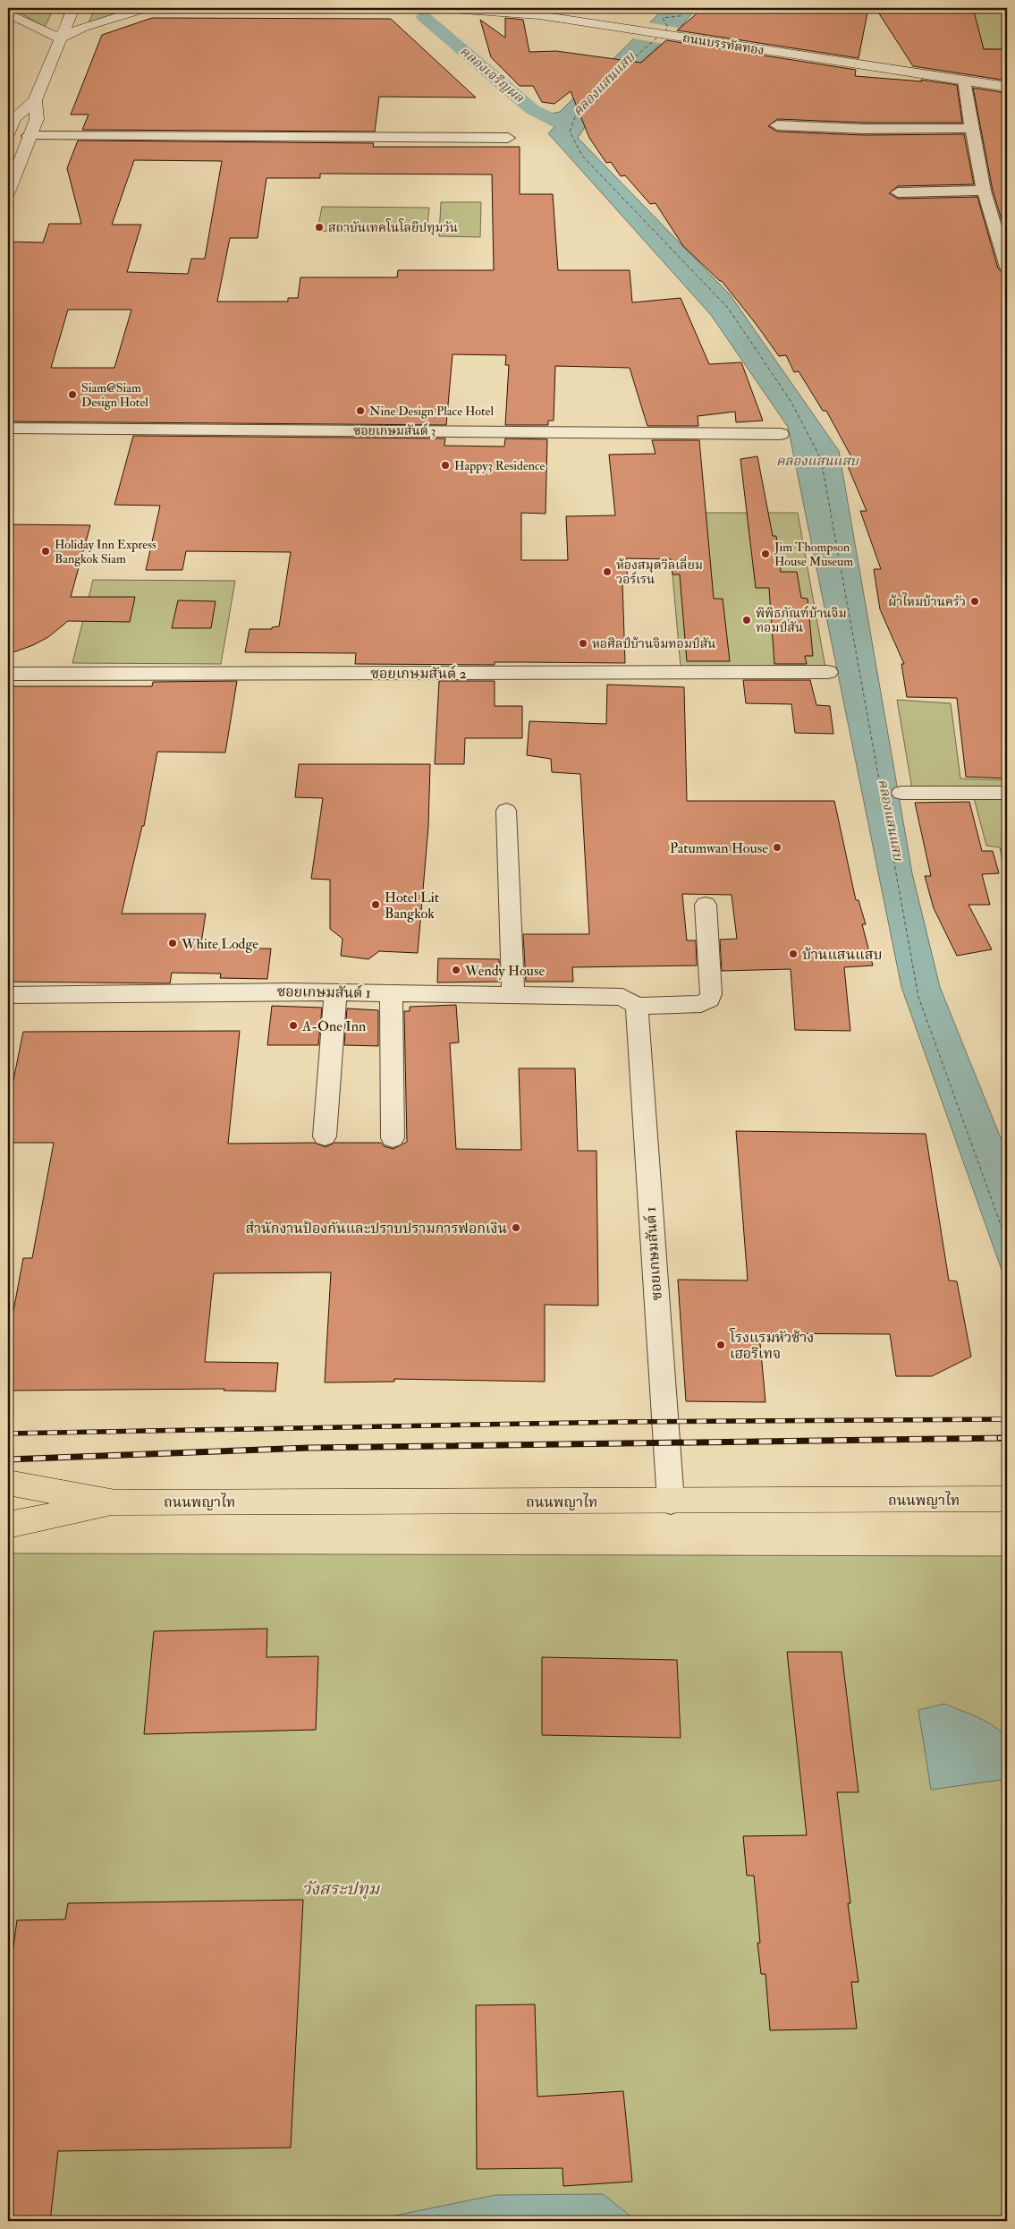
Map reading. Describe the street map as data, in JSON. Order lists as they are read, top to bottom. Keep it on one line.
{"streets":{"main road":["ถนนบรรทัดทอง","ถนนพญาไท"],"street":["ซอยเกษมสันต์ 3","ซอยเกษมสันต์ 2","ซอยเกษมสันต์ 1"]},"crossings":[["ซอยเกษมสันต์ 1","ถนนพญาไท"]],"water":["คลองเจริญผล","คลองแสนแสบ"],"parks":["วังสระปทุม"],"places":["สถาบันเทคโนโลยีปทุมวัน","Siam@Siam Design Hotel","Nine Design Place Hotel","Happy3 Residence","Holiday Inn Express Bangkok Siam","Jim Thompson House Museum","ห้องสมุดวิลเลี่ยม วอร์เรน","ผ้าไหมบ้านครัว","พิพิธภัณฑ์บ้านจิม ทอมป์สัน","หอศิลป์บ้านจิมทอมป์สัน","Patumwan House","Hotel Lit Bangkok","White Lodge","บ้านแสนแสบ","Wendy House","A-One Inn","สำนักงานป้องกันและปราบปรามการฟอกเงิน","โรงแรมหัวช้าง เฮอริเทจ"]}
